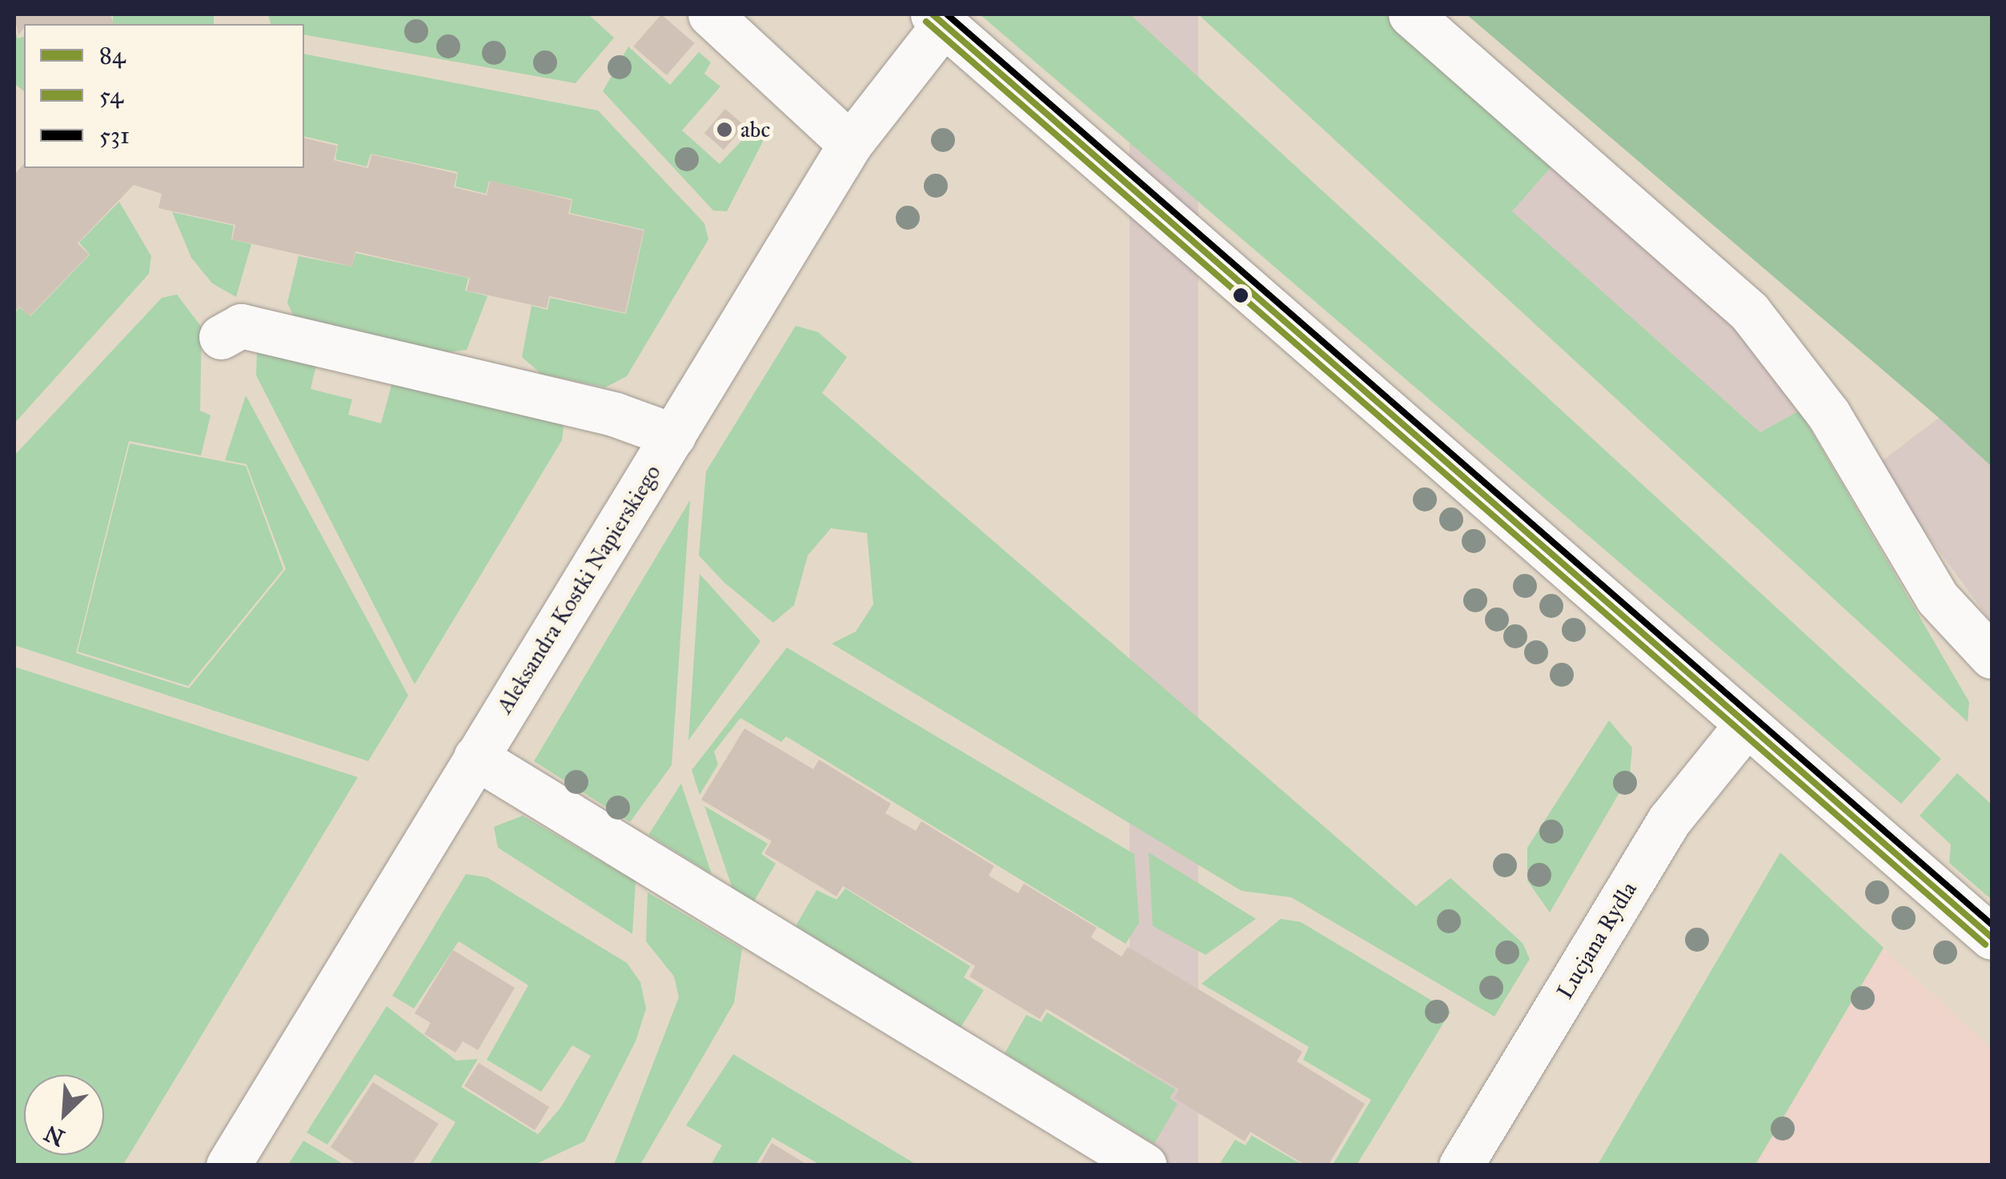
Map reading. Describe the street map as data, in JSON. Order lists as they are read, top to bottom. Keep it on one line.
{"streets":{"street":["Aleksandra Kostki Napierskiego","Lucjana Rydla"]},"places":["abc"],"lines":["transit line 84","transit line 531","transit line 54"],"legend":["84","54","531"],"north":"bottom left"}
